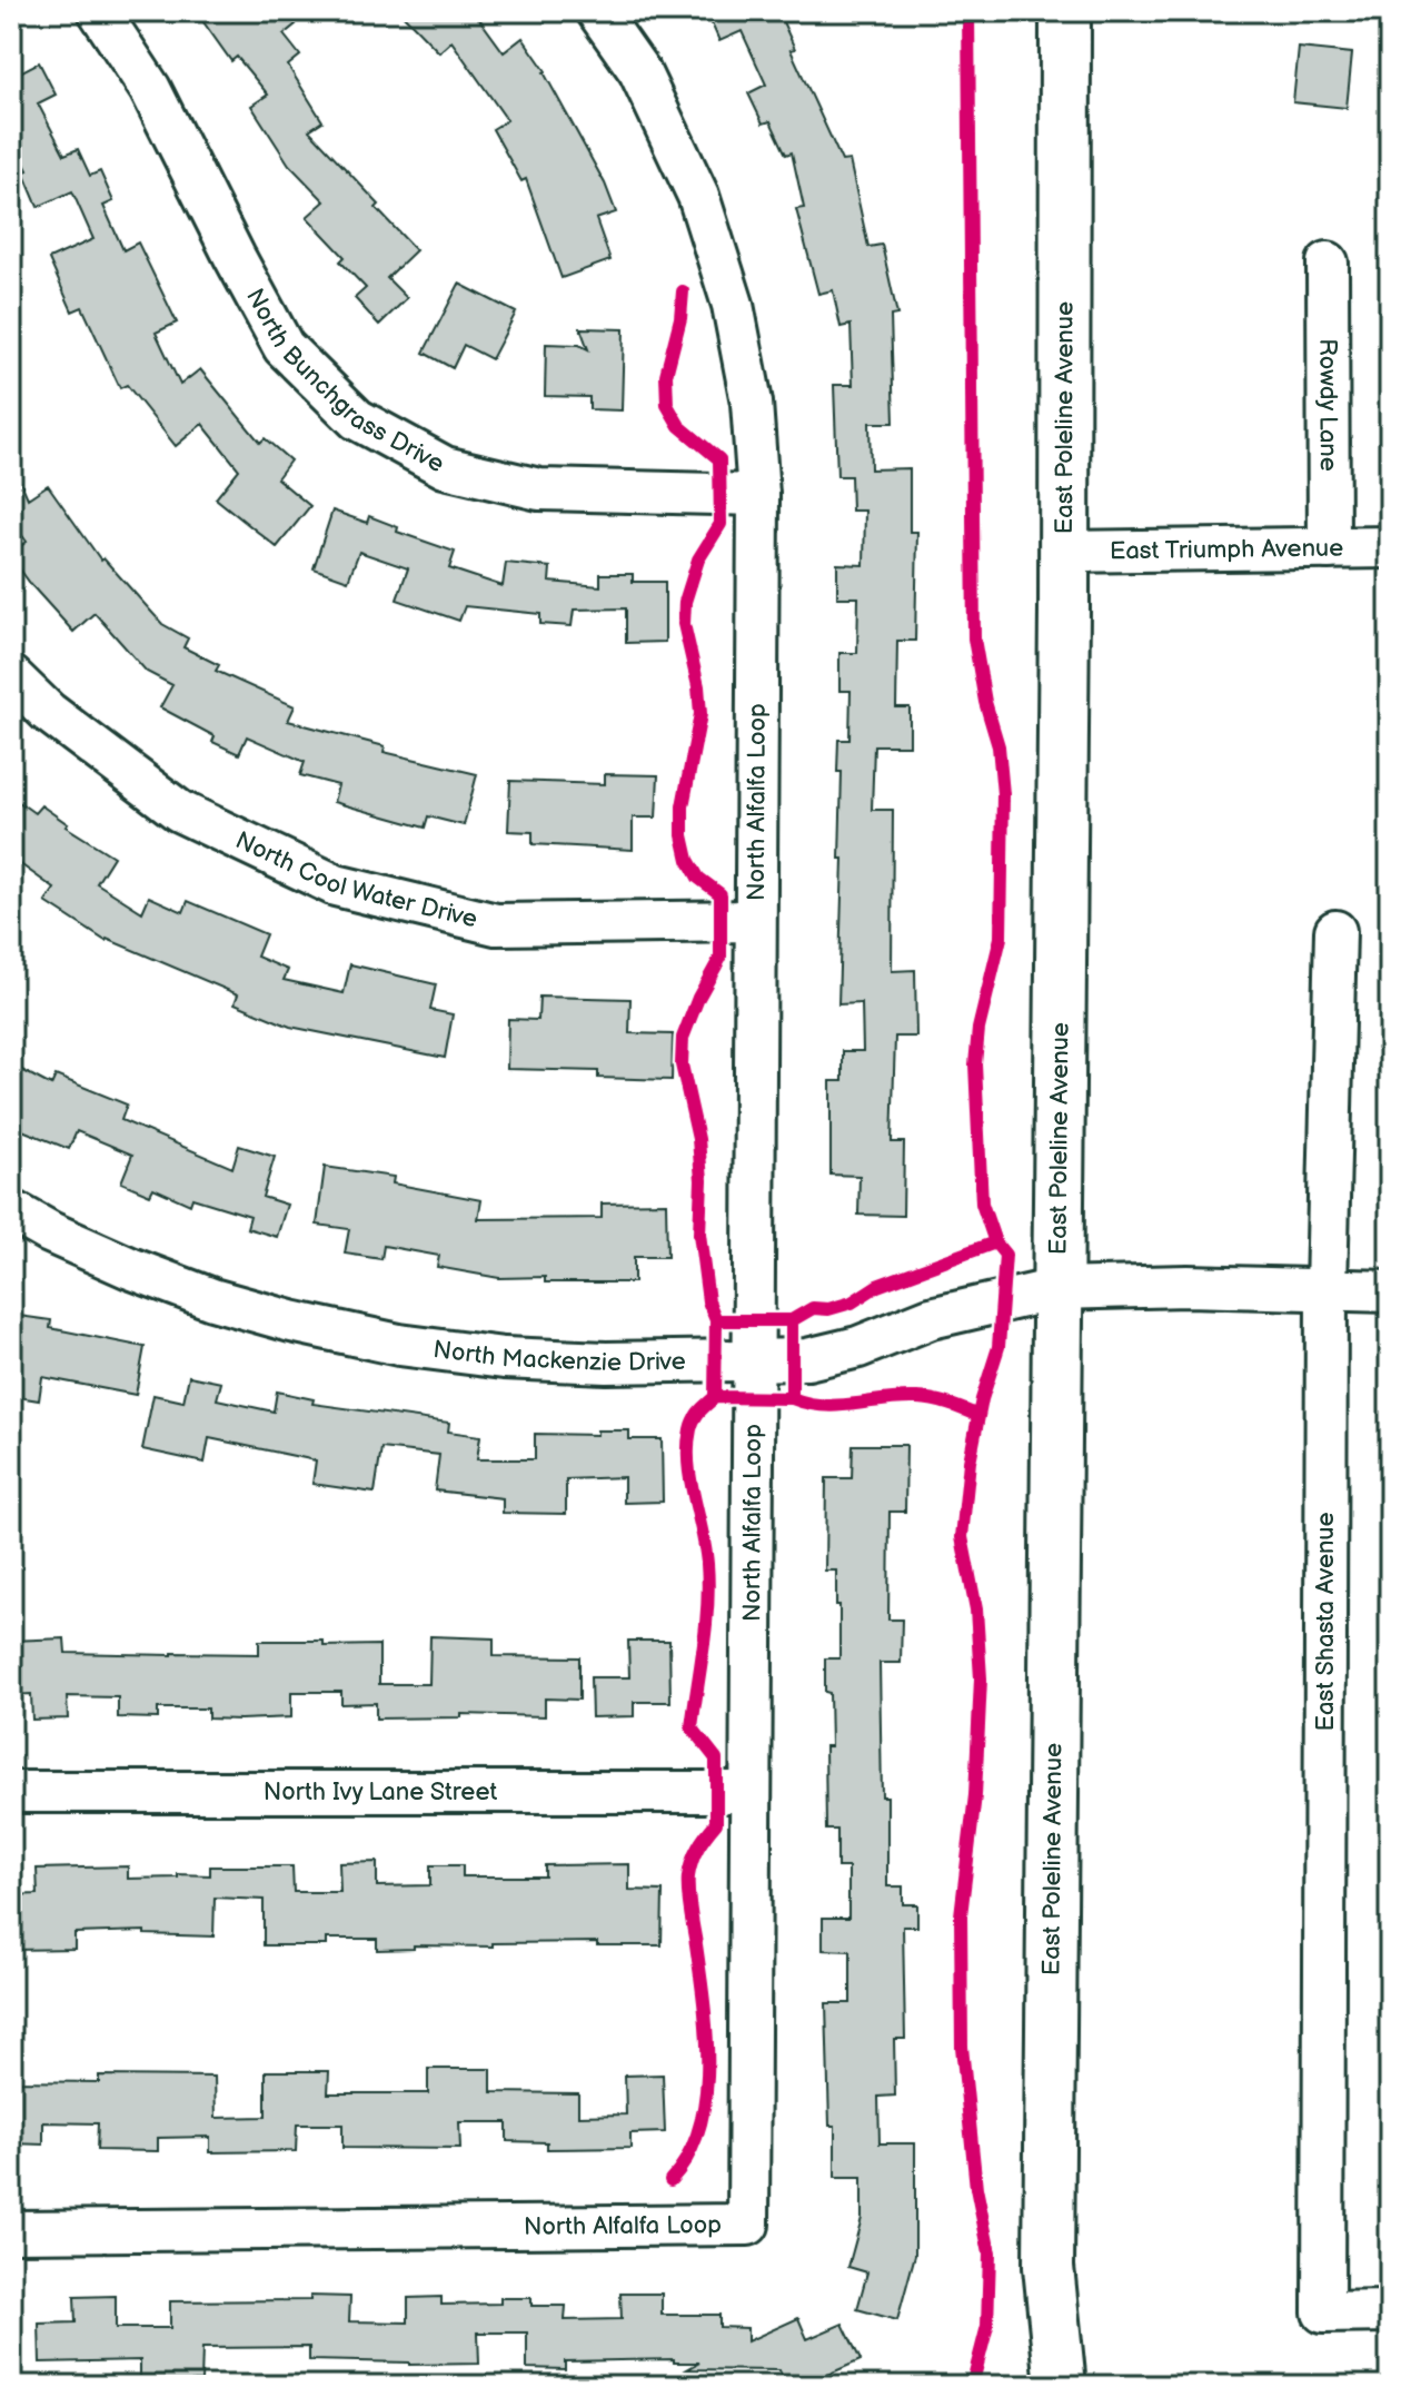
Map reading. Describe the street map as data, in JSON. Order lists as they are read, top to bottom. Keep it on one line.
{"streets":{"main road":["East Poleline Avenue"],"street":["North Bunchgrass Drive","Rowdy Lane","East Triumph Avenue","North Alfalfa Loop","North Cool Water Drive","North Mackenzie Drive","East Shasta Avenue","North Ivy Lane Street"]},"crossings":[["North Bunchgrass Drive","North Alfalfa Loop"],["Rowdy Lane","East Triumph Avenue"],["East Poleline Avenue","East Triumph Avenue"],["East Poleline Avenue","North Mackenzie Drive"],["North Alfalfa Loop","North Cool Water Drive"],["North Alfalfa Loop","North Mackenzie Drive"],["North Alfalfa Loop","North Ivy Lane Street"],["North Mackenzie Drive","East Shasta Avenue"]]}
